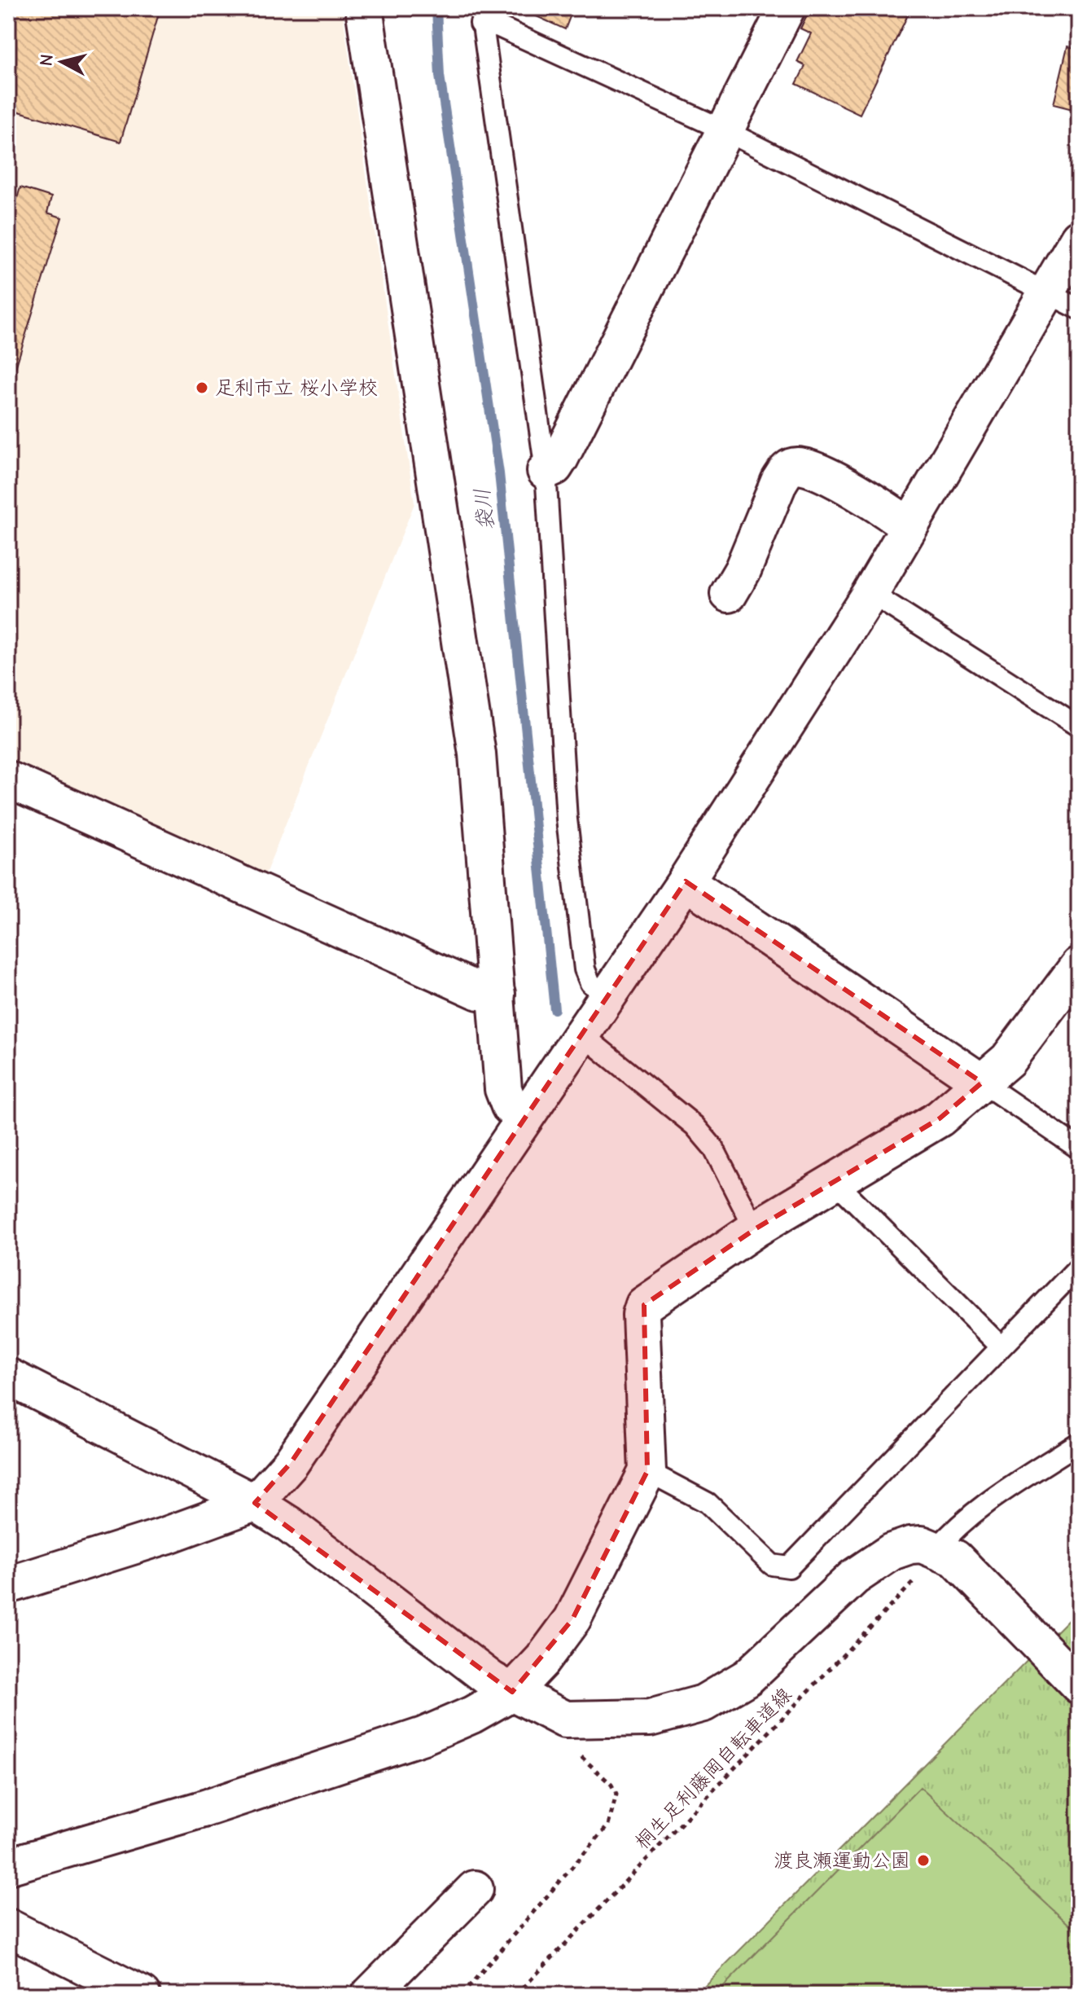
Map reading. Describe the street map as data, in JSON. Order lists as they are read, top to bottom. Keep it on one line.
{"streets":{"path":["桐生足利藤岡自転車道線"]},"water":["袋川"],"places":["足利市立 桜小学校","渡良瀬運動公園"],"north":"left"}
